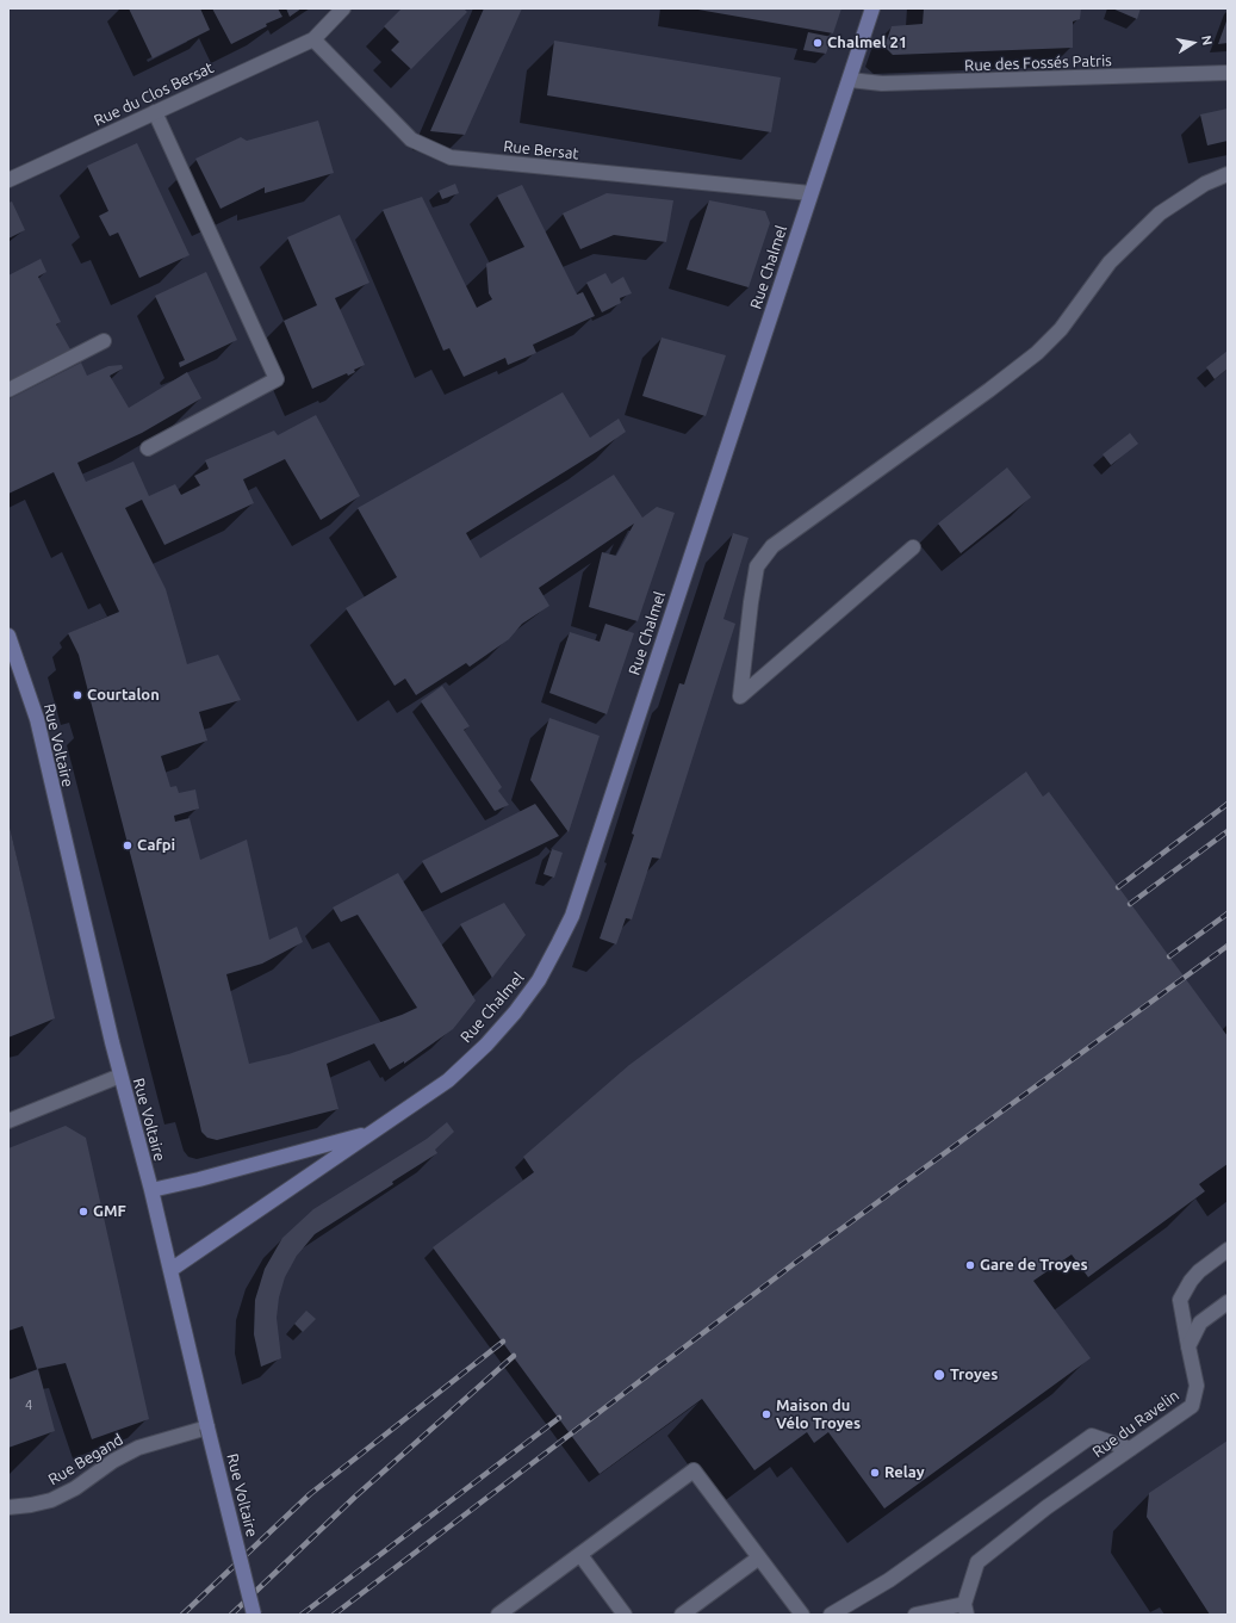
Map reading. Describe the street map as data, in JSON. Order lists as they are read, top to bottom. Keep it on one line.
{"streets":{"street":["Rue des Fossés Patris","Rue du Clos Bersat","Rue Bersat","Rue Chalmel","Rue Voltaire","Rue du Ravelin","Rue Begand"]},"crossings":[["Rue des Fossés Patris","Rue Chalmel"],["Rue du Clos Bersat","Rue Bersat"],["Rue Bersat","Rue Chalmel"],["Rue Chalmel","Rue Voltaire"],["Rue Voltaire","Rue Begand"]],"places":["Chalmel 21","Courtalon","Cafpi","GMF","Gare de Troyes","Troyes","Maison du Vélo Troyes","Relay"],"house_numbers":["4"],"north":"right"}
